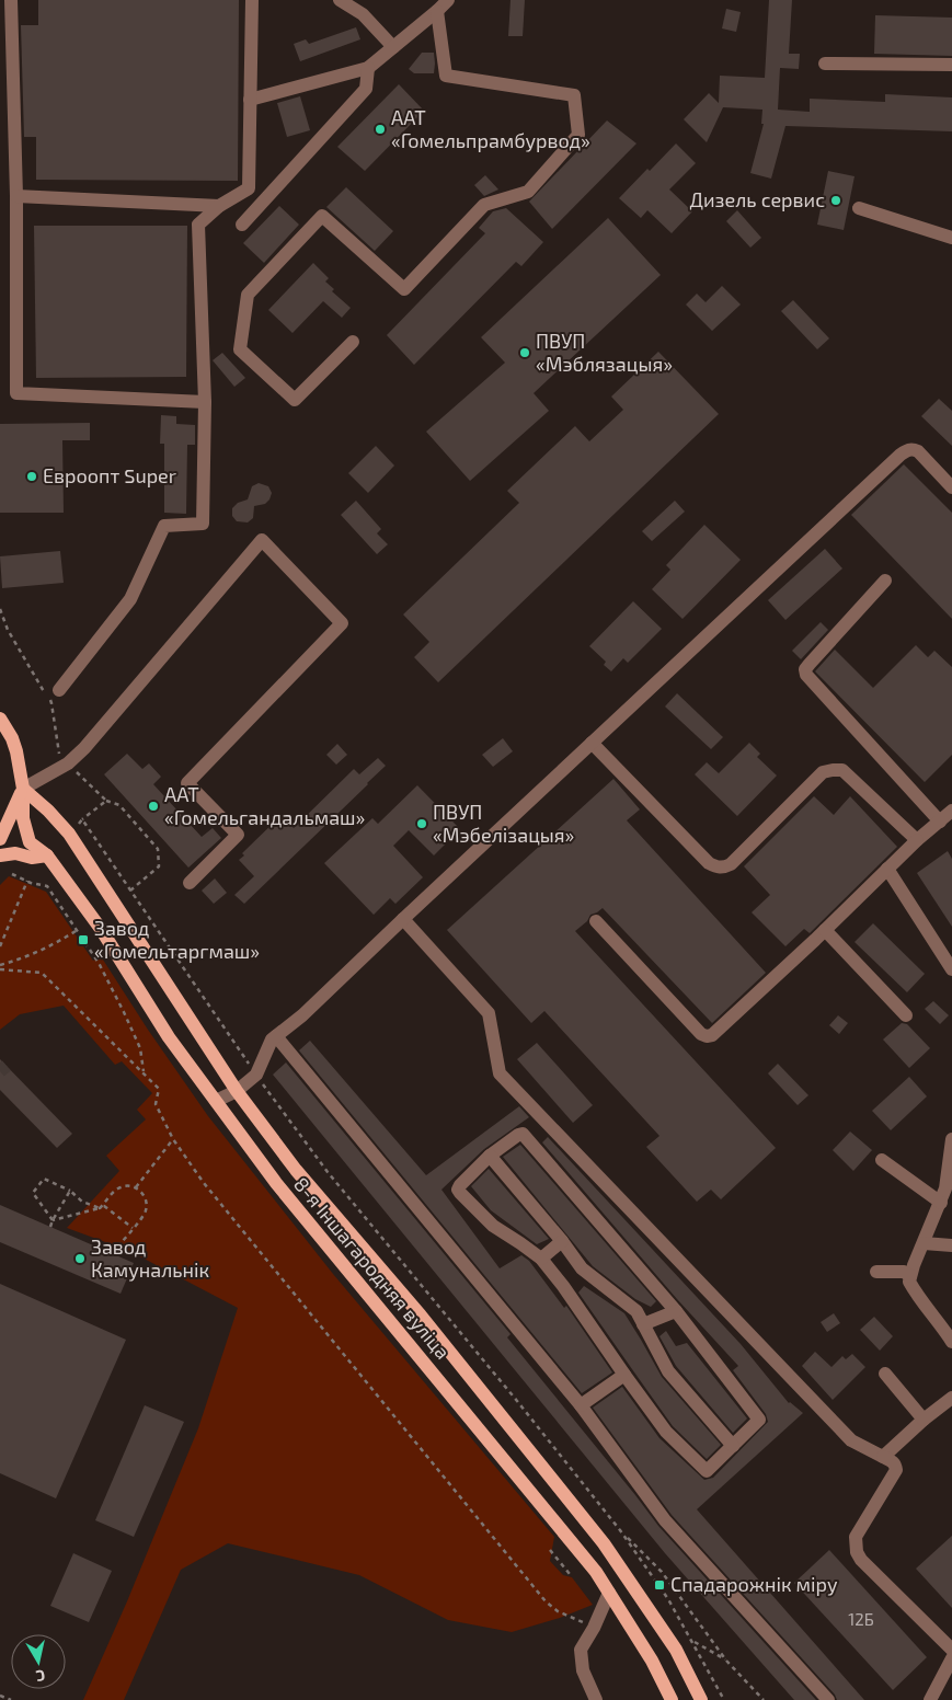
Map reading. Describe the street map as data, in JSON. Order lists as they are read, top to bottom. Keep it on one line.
{"streets":{"main road":["8-я Іншагародняя вуліца"]},"places":{"other":["ААТ «Гомельпрамбурвод»","Дизель сервис","ПВУП «Мэблязацыя»","Евроопт Super","ААТ «Гомельгандальмаш»","ПВУП «Мэбелізацыя»","Завод Камунальнік"],"transit":["Завод «Гомельтаргмаш»","Спадарожнік міру"]},"house_numbers":["12Б"],"north":"bottom"}
